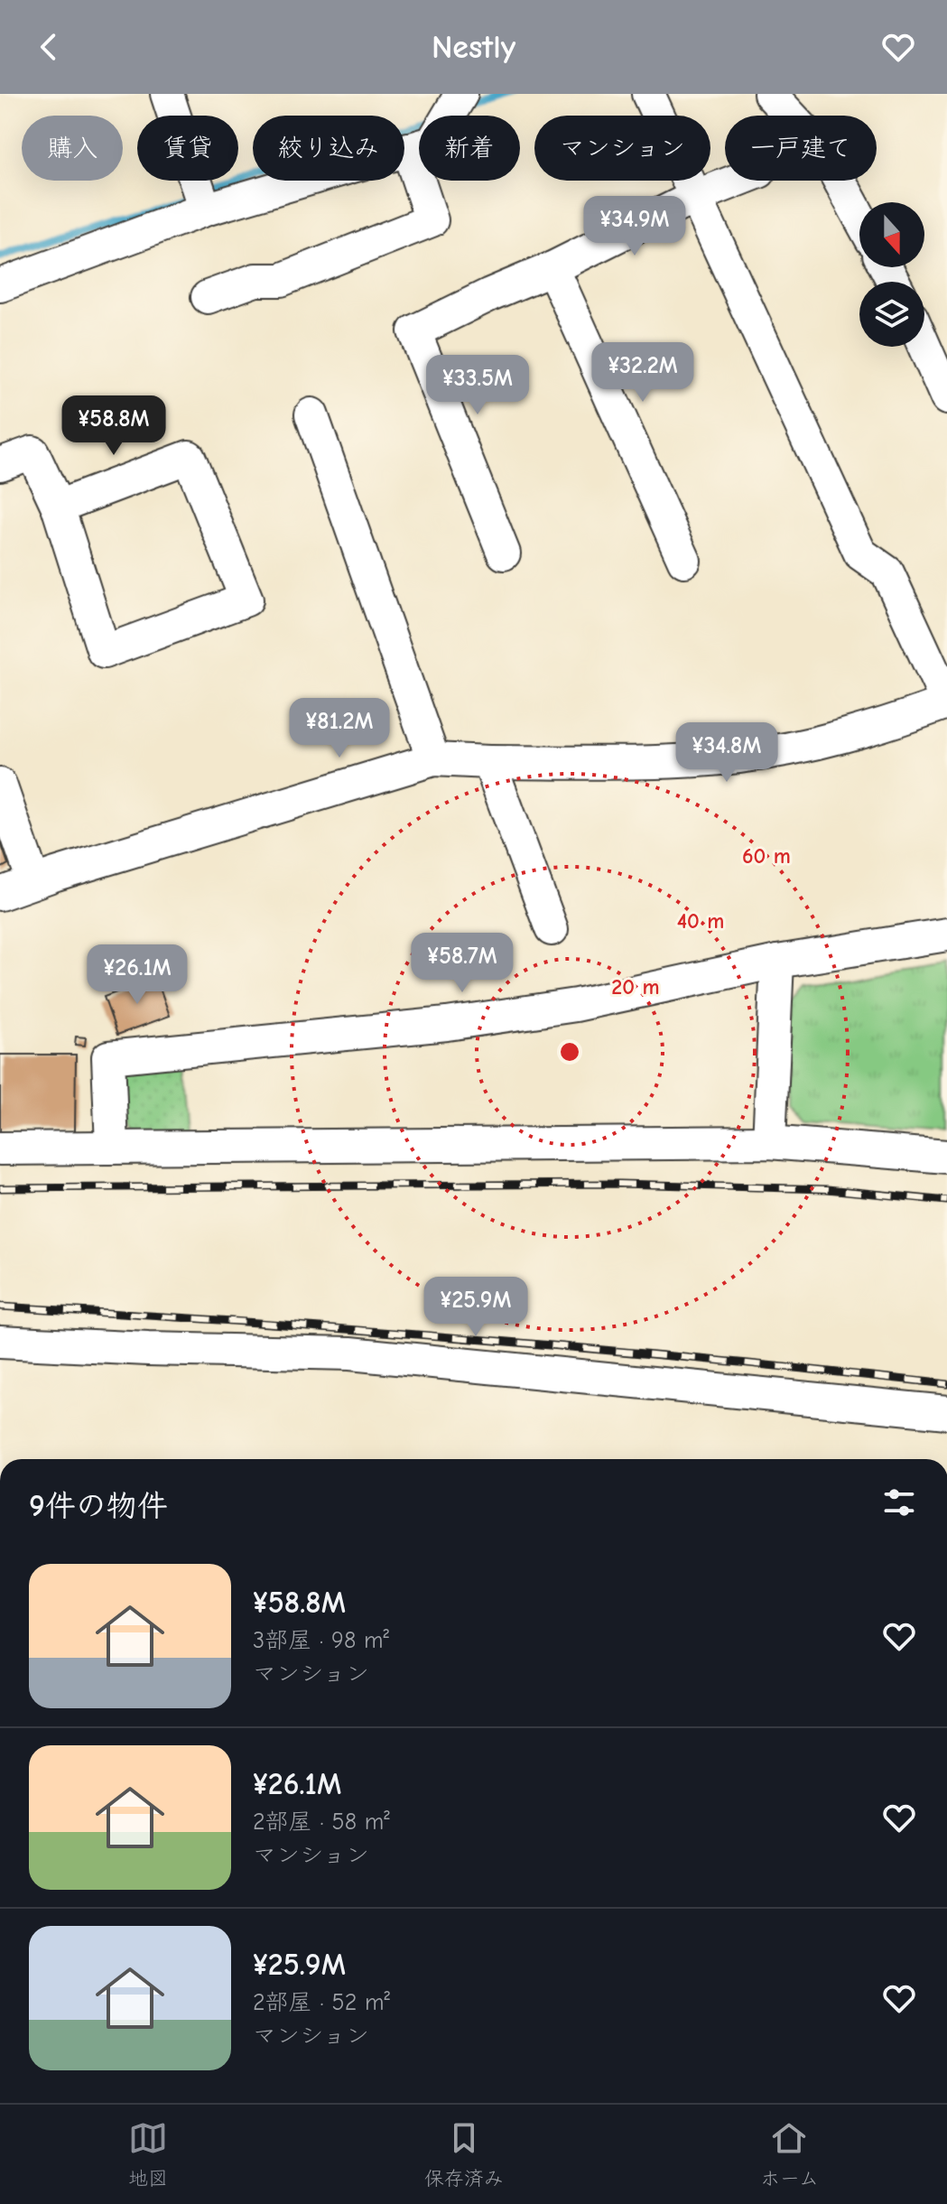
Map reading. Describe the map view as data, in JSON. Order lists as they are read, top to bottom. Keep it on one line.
{"north":"bottom","page":{"header":"Nestly","chip":["購入","賃貸","絞り込み","新着","マンション","一戸建て"],"price":["¥34.9M","¥32.2M","¥33.5M","¥58.8M","¥81.2M","¥34.8M","¥58.7M","¥26.1M","¥25.9M"],"heading":"9件の物件","list":[{"name":"¥58.8M","note":"3部屋 · 98 m² · マンション"},{"name":"¥26.1M","note":"2部屋 · 58 m² · マンション"},{"name":"¥25.9M","note":"2部屋 · 52 m² · マンション"}],"tabs":["地図","保存済み","ホーム"]},"rings":["60 m","40 m","20 m"]}
